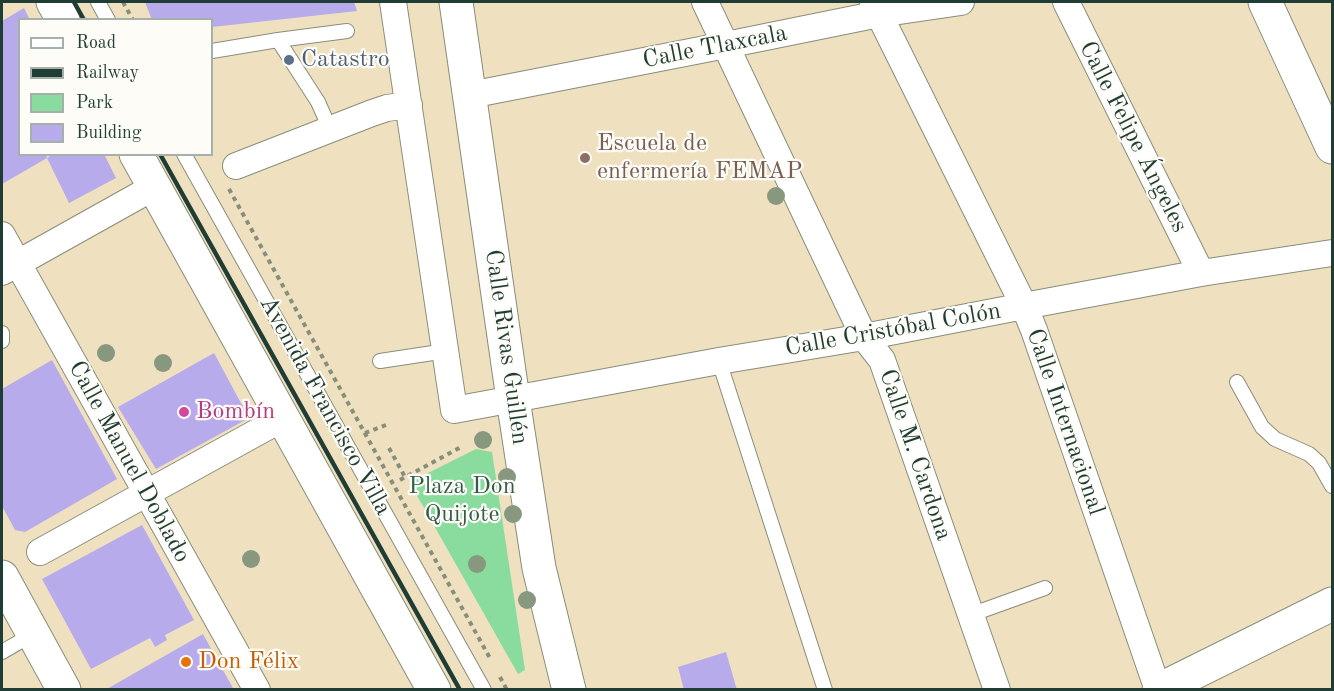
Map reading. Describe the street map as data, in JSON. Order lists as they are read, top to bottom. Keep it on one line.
{"streets":{"main road":["Calle Rivas Guillén","Avenida Francisco Villa"],"street":["Calle Tlaxcala","Calle Felipe Ángeles","Calle Cristóbal Colón","Calle Internacional","Calle M. Cardona","Calle Manuel Doblado"]},"crossings":[["Calle Tlaxcala","Calle Rivas Guillén"],["Calle Tlaxcala","Calle Internacional"],["Calle Tlaxcala","Calle M. Cardona"],["Calle Felipe Ángeles","Calle Cristóbal Colón"],["Calle Cristóbal Colón","Calle Rivas Guillén"],["Calle Cristóbal Colón","Calle Internacional"],["Calle Cristóbal Colón","Calle M. Cardona"]],"parks":["Plaza Don Quijote"],"places":["Catastro","Escuela de enfermería FEMAP","Bombín","Don Félix"],"legend":["Road","Railway","Park","Building"]}
